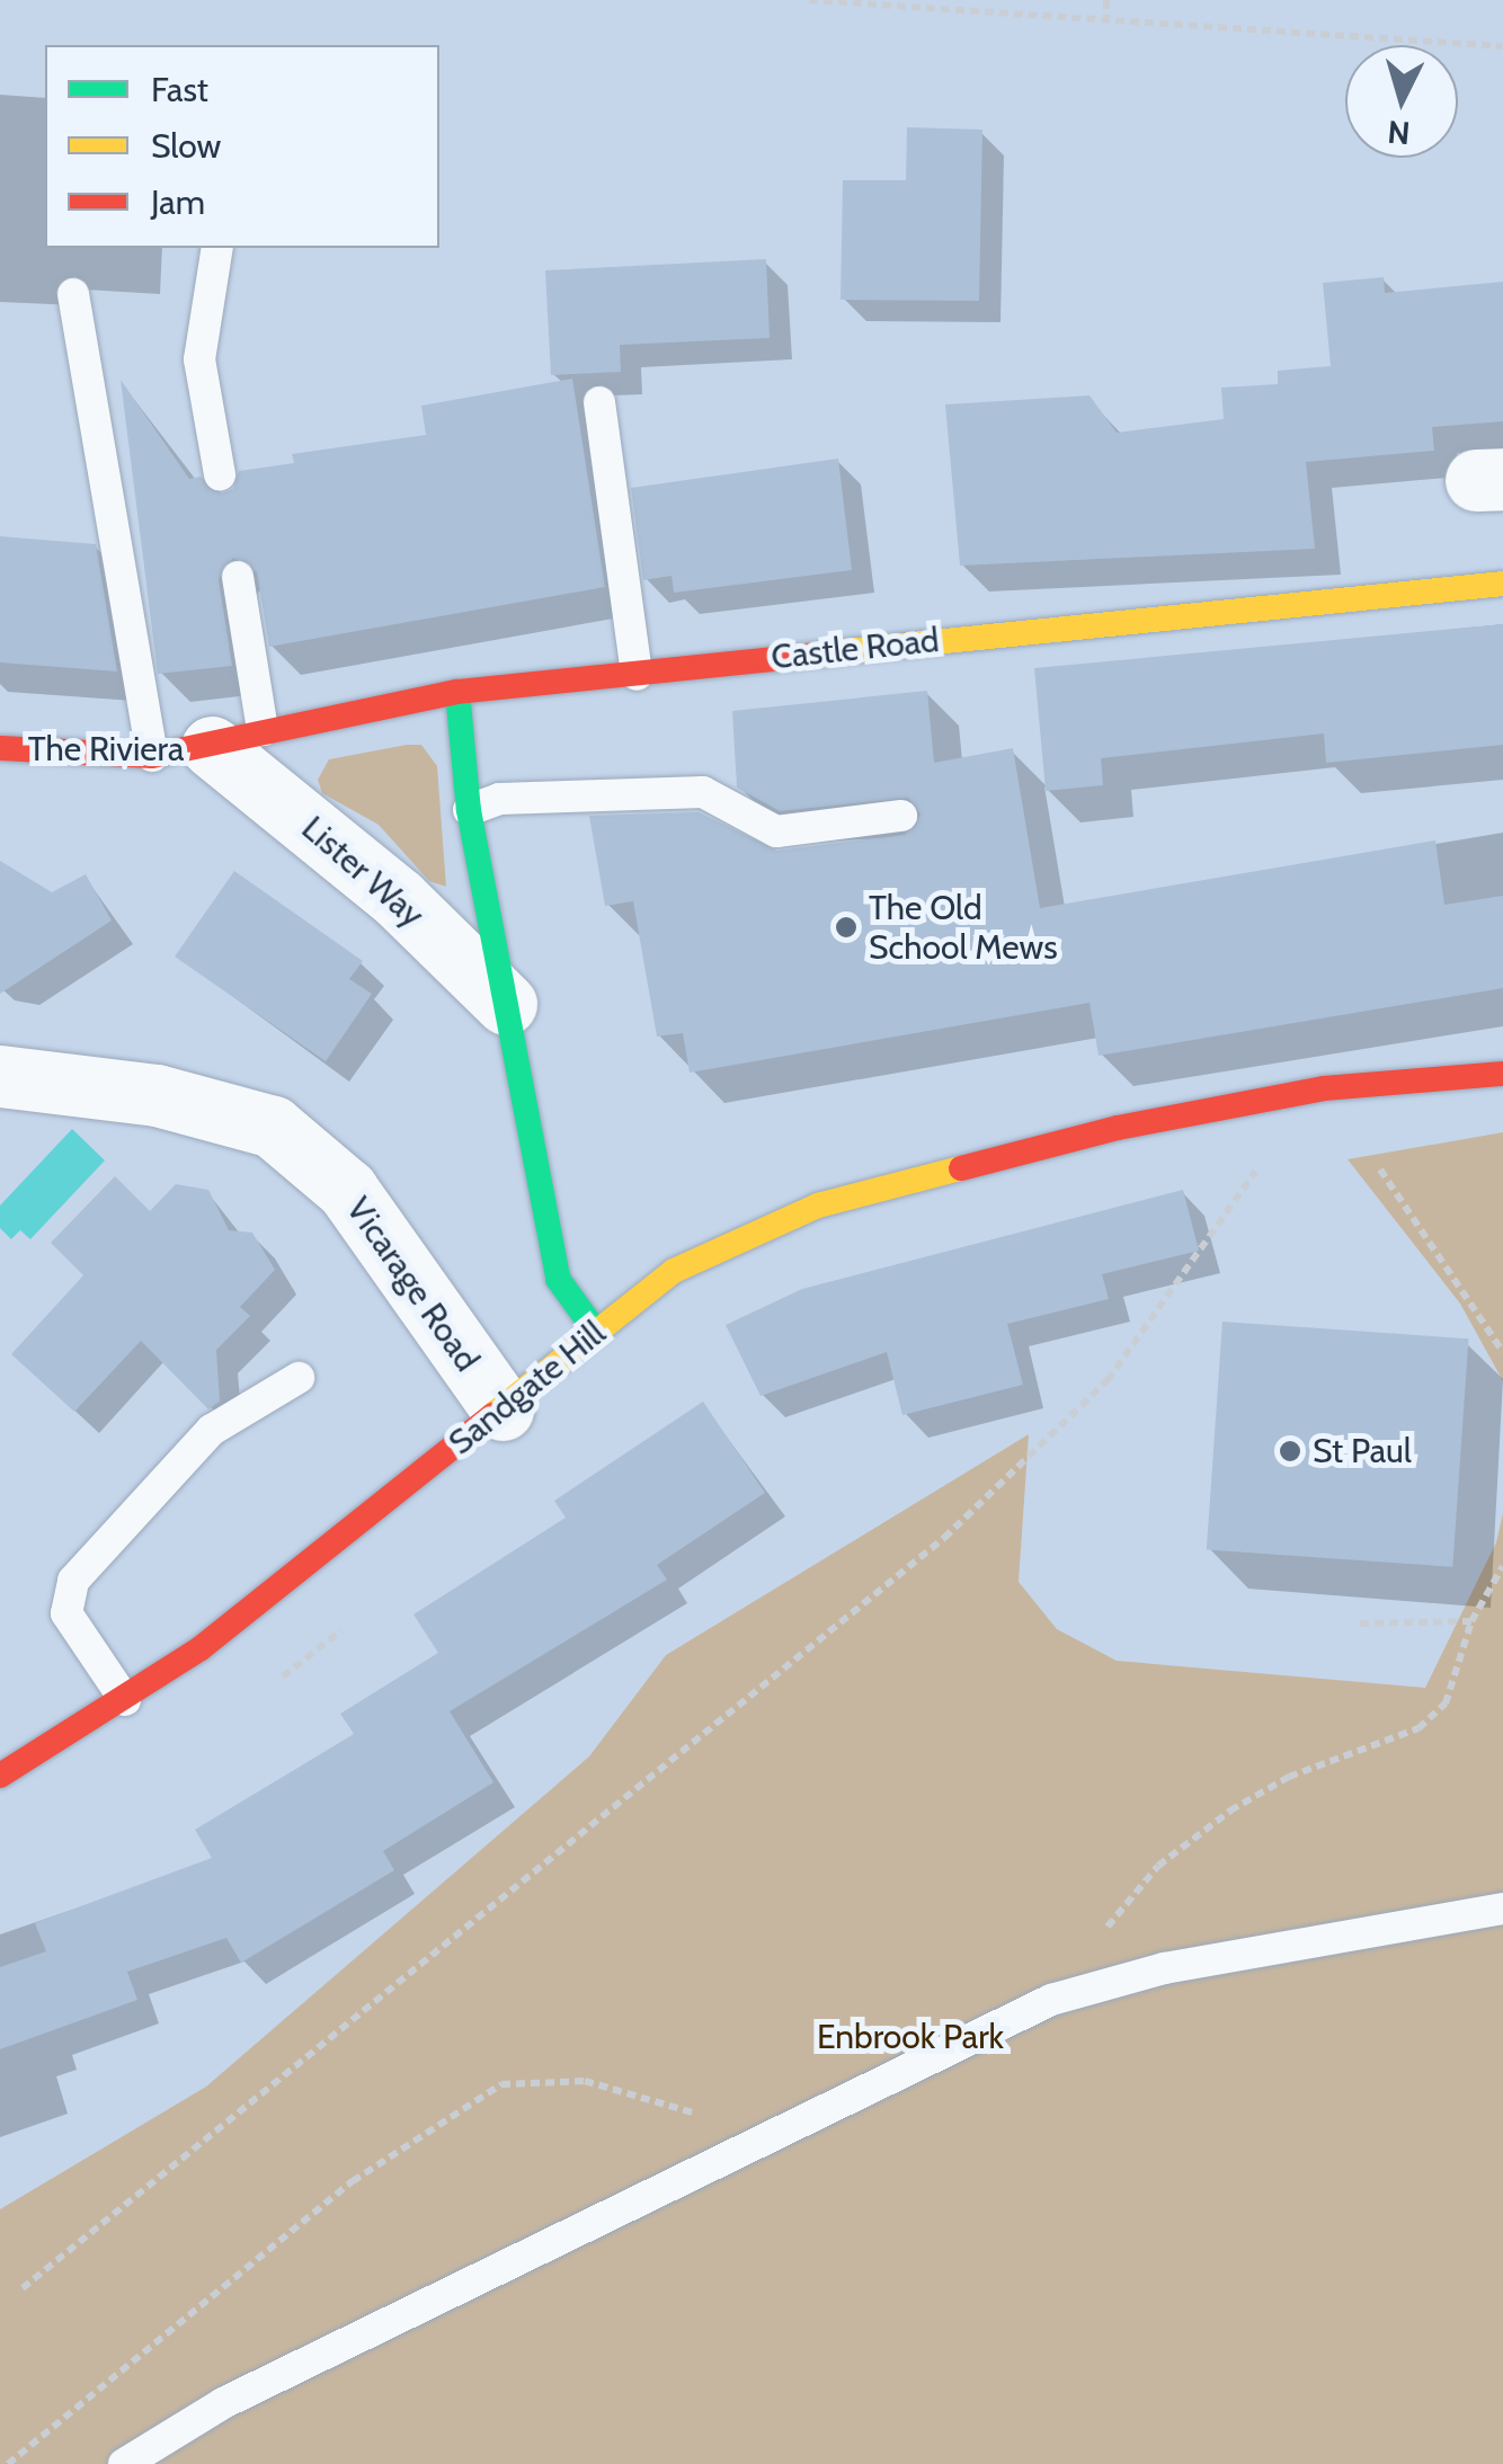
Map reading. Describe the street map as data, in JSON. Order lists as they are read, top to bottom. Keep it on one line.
{"streets":{"main road":["Castle Road","The Riviera","Sandgate Hill"],"street":["Lister Way","Vicarage Road"]},"crossings":[["Castle Road","The Riviera"],["Castle Road","Lister Way"],["The Riviera","Lister Way"],["Vicarage Road","Sandgate Hill"]],"parks":["Enbrook Park"],"places":["The Old School Mews","St Paul"],"legend":["Fast","Slow","Jam"],"north":"bottom"}
